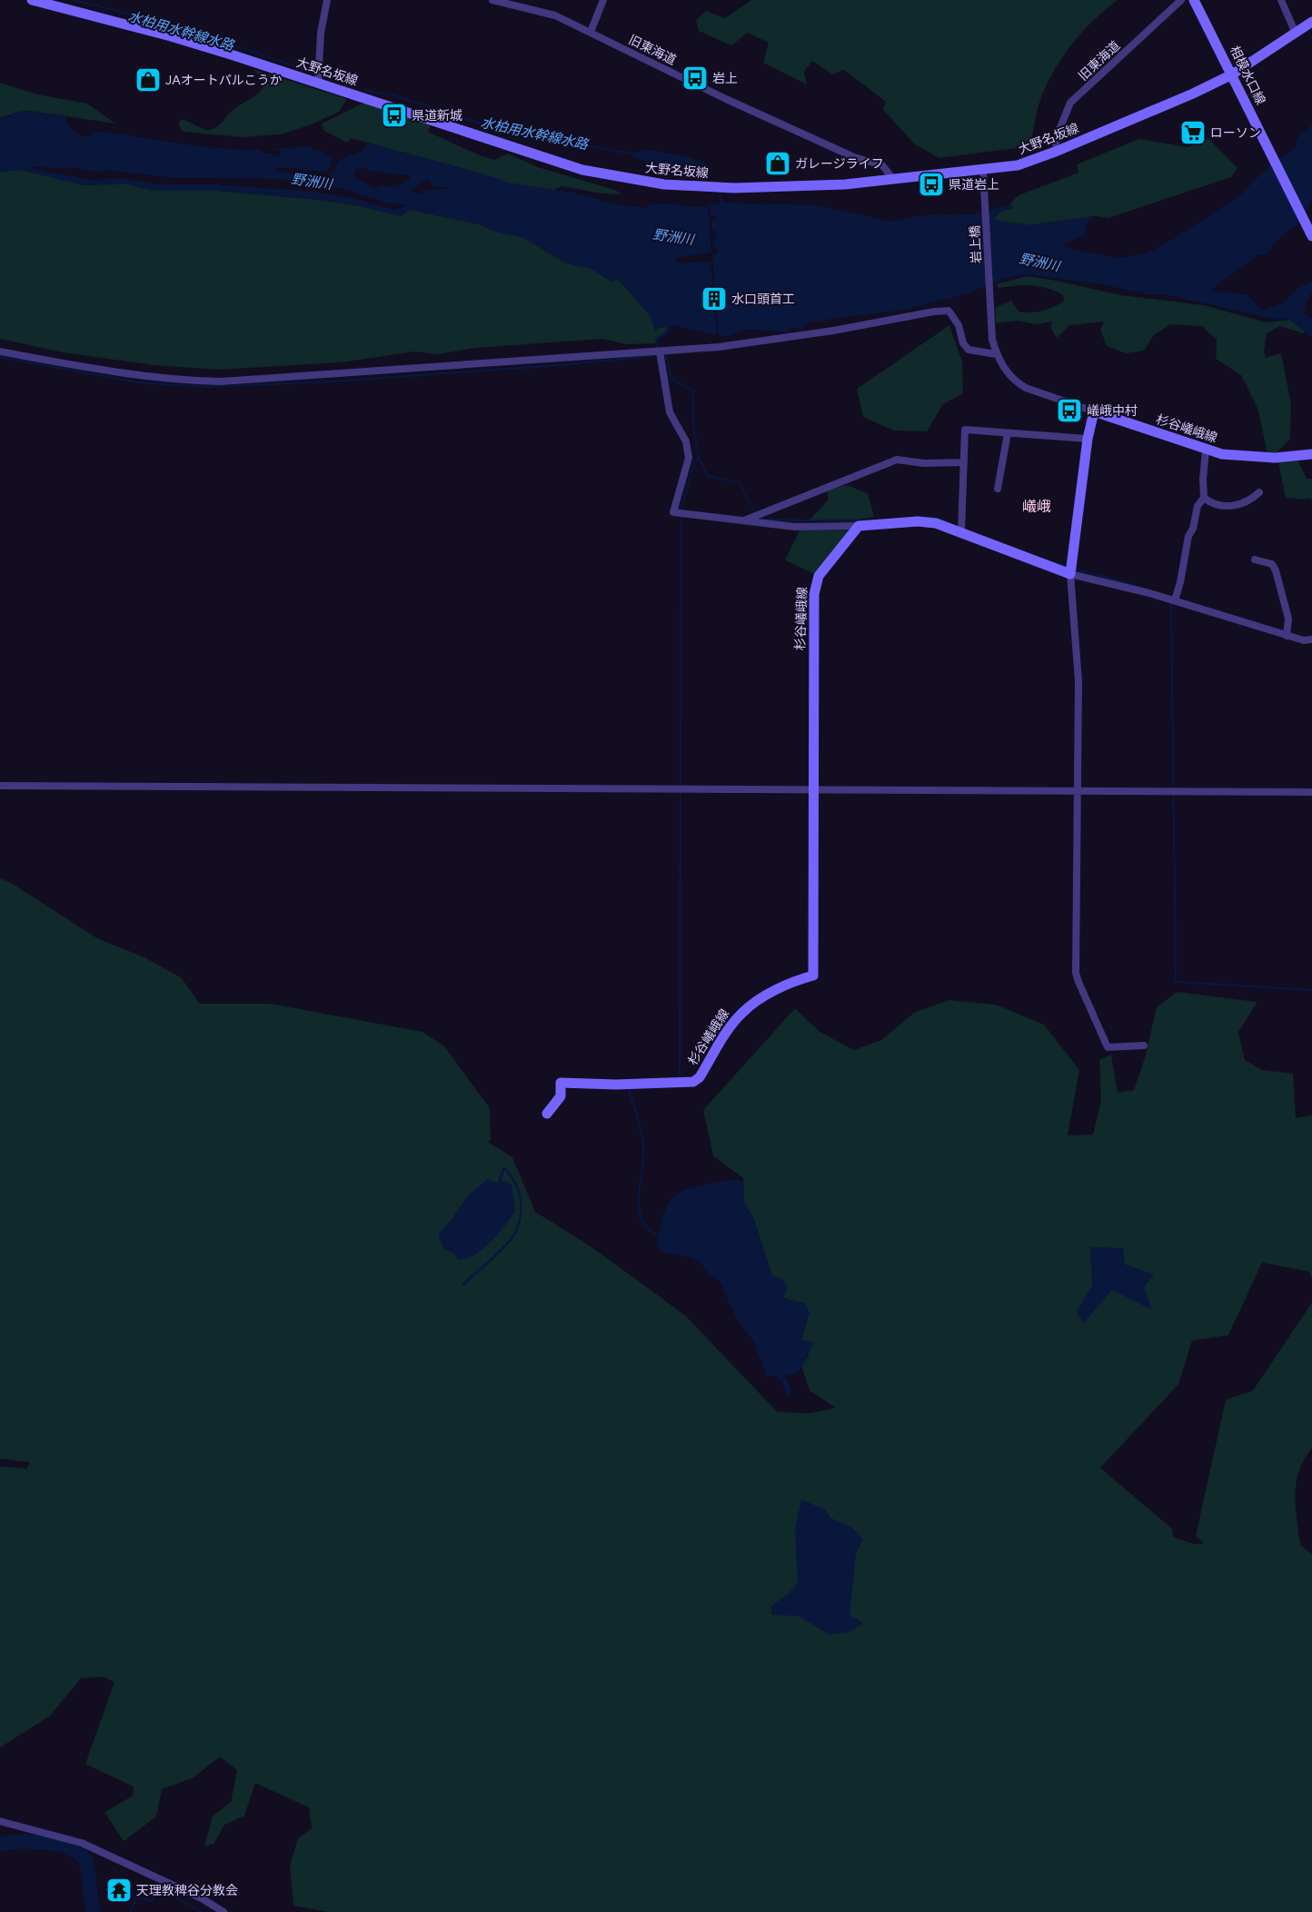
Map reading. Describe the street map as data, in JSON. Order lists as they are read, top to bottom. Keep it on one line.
{"streets":{"main road":["大野名坂線","相模水口線","杉谷嶬峨線"],"street":["旧東海道","岩上橋"]},"crossings":[["旧東海道","大野名坂線"],["大野名坂線","相模水口線"],["大野名坂線","岩上橋"]],"districts":["嶬峨"],"water":["水柏用水幹線水路","野洲川"],"places":{"bus stop":["岩上","県道新城","県道岩上","嶬峨中村"],"shop":["JAオートパルこうか","ガレージライフ"],"supermarket":["ローソン"],"building":["水口頭首工"],"temple":["天理教稗谷分教会"]}}
